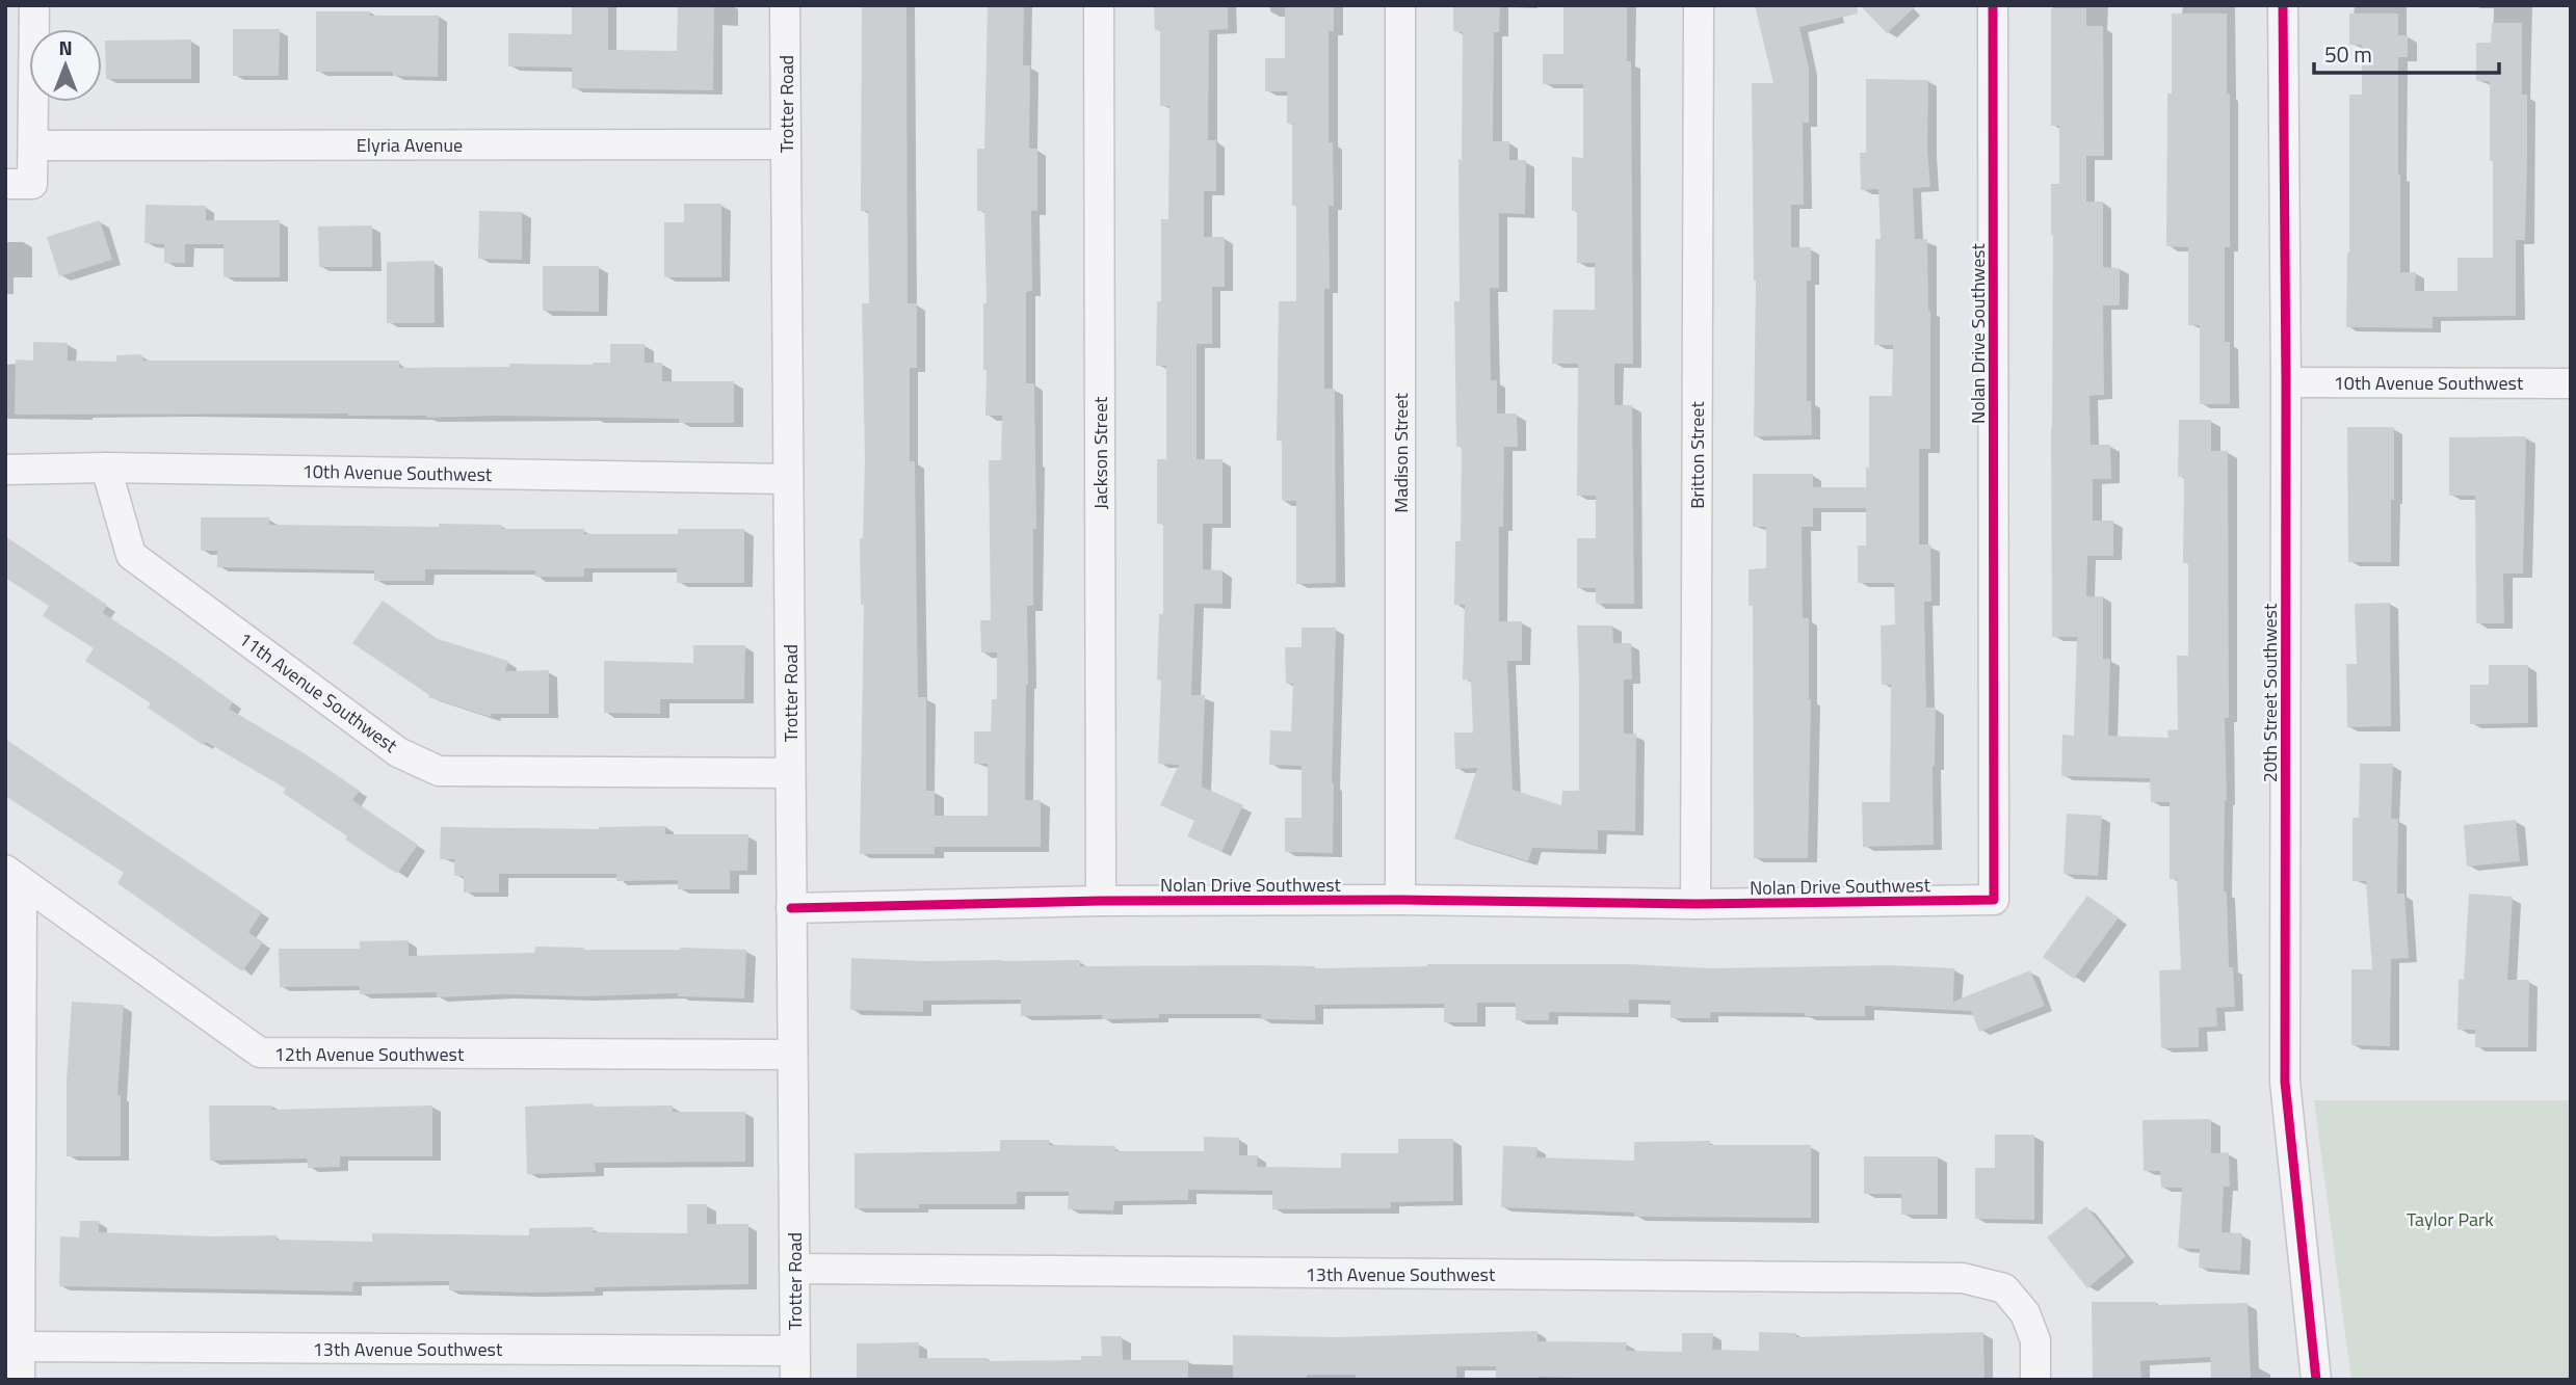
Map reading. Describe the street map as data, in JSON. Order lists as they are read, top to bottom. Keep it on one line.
{"streets":{"street":["Trotter Road","Elyria Avenue","Nolan Drive Southwest","10th Avenue Southwest","Jackson Street","Madison Street","Britton Street","11th Avenue Southwest","20th Street Southwest","12th Avenue Southwest","13th Avenue Southwest"]},"crossings":[["Trotter Road","Elyria Avenue"],["Trotter Road","Nolan Drive Southwest"],["Trotter Road","10th Avenue Southwest"],["Trotter Road","11th Avenue Southwest"],["Trotter Road","12th Avenue Southwest"],["Trotter Road","13th Avenue Southwest"],["Nolan Drive Southwest","Jackson Street"],["Nolan Drive Southwest","Madison Street"],["Nolan Drive Southwest","Britton Street"],["10th Avenue Southwest","11th Avenue Southwest"],["10th Avenue Southwest","20th Street Southwest"]],"parks":["Taylor Park"],"scale_bar":"50 m","north":"top"}
